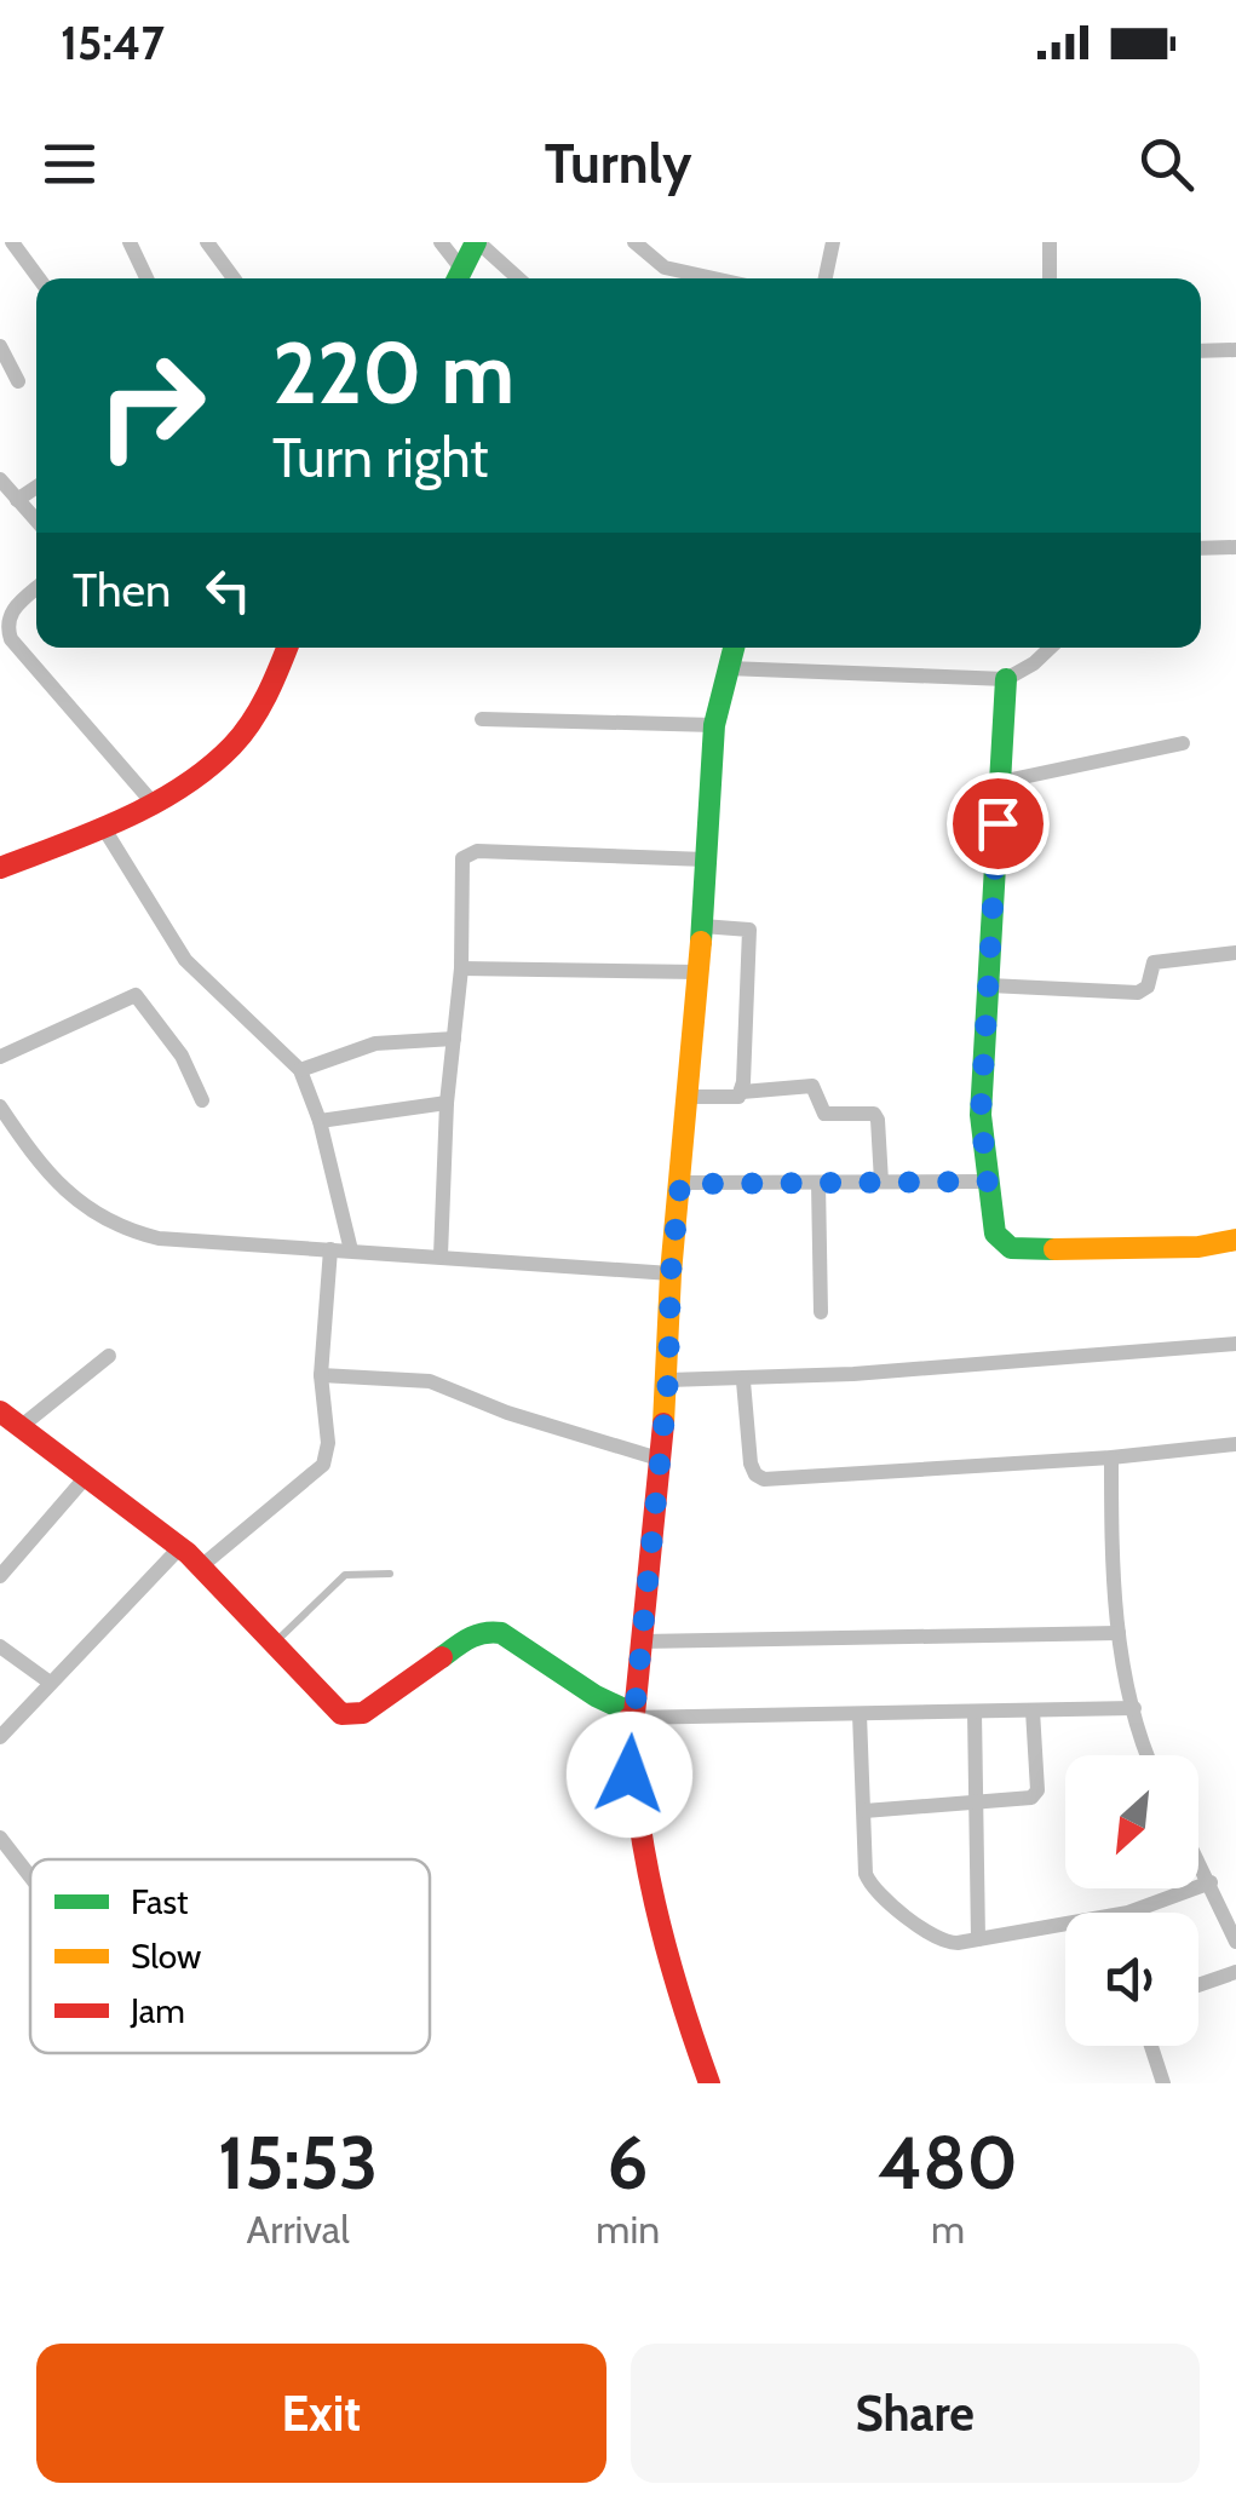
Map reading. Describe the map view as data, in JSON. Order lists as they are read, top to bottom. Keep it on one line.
{"legend":["Fast","Slow","Jam"],"north":"bottom left","page":{"status":"15:47","header":"Turnly","turn":["220 m","Turn right"],"then":"Then","eta":["15:53","Arrival","6","min","480","m"],"buttons":["Exit","Share"]}}
